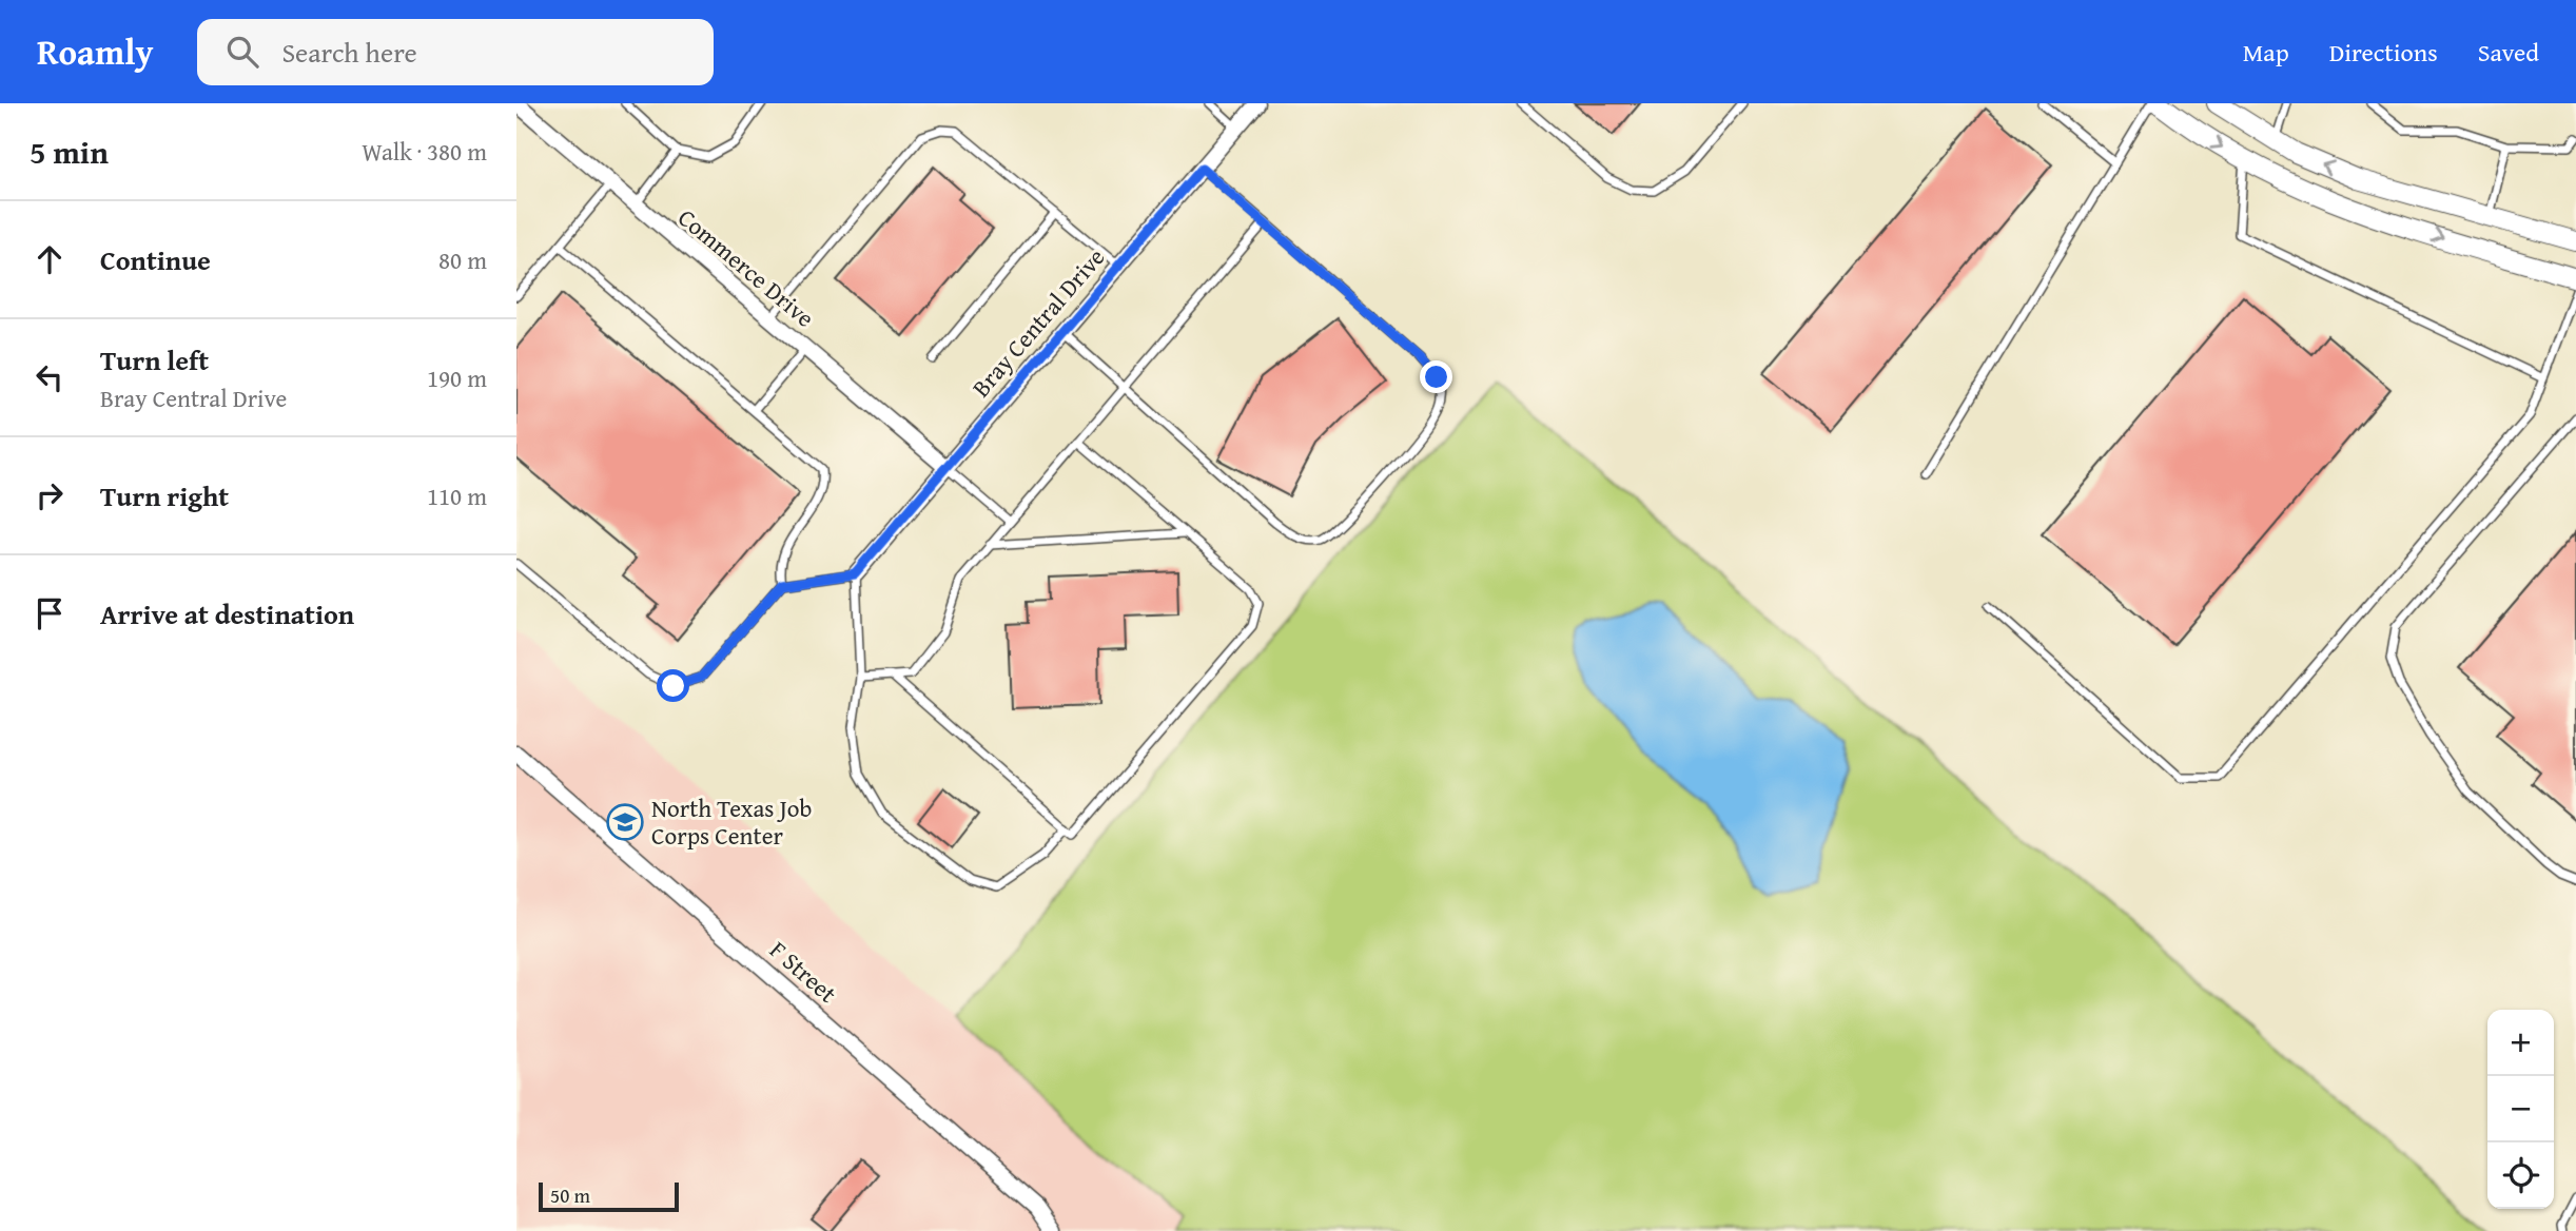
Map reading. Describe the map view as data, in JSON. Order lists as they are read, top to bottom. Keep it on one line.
{"streets":{"street":["Commerce Drive","Bray Central Drive","F Street"]},"crossings":[["Commerce Drive","Bray Central Drive"]],"places":{"school or university":["North Texas Job Corps Center"]},"scale_bar":"50 m","page":{"header":"Roamly","search":"Search here","nav":["Map","Directions","Saved"],"heading":["5 min","Walk · 380 m"],"list":[["Continue","80 m"],["Turn left","Bray Central Drive","190 m"],["Turn right","110 m"],"Arrive at destination"],"map_buttons":["+","−"],"scale":"50 m"}}
